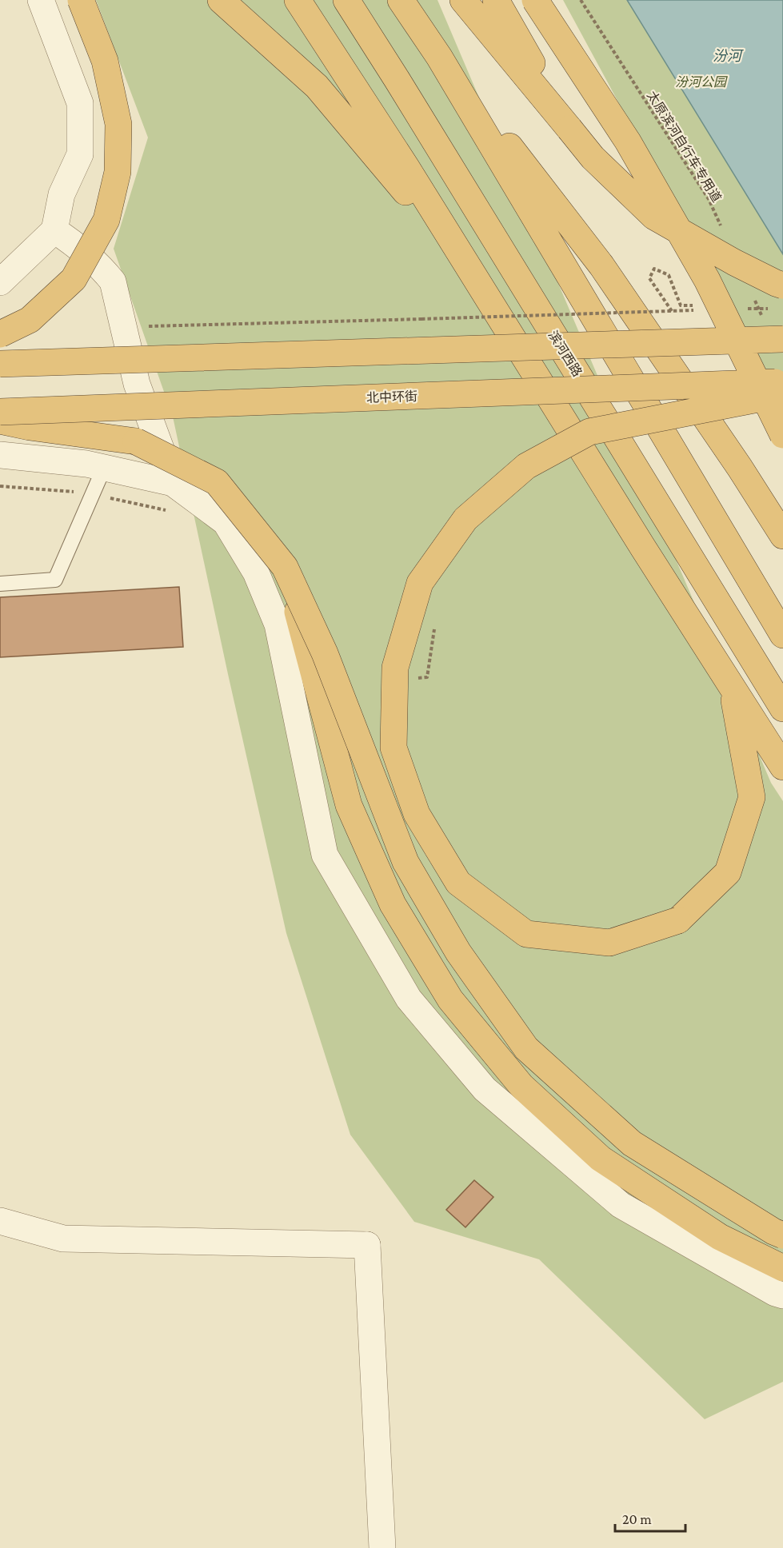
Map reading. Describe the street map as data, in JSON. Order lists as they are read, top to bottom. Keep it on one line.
{"streets":{"highway":["滨河西路","北中环街"],"path":["太原滨河自行车专用道"]},"water":["汾河"],"parks":["汾河公园"],"scale_bar":"20 m"}
